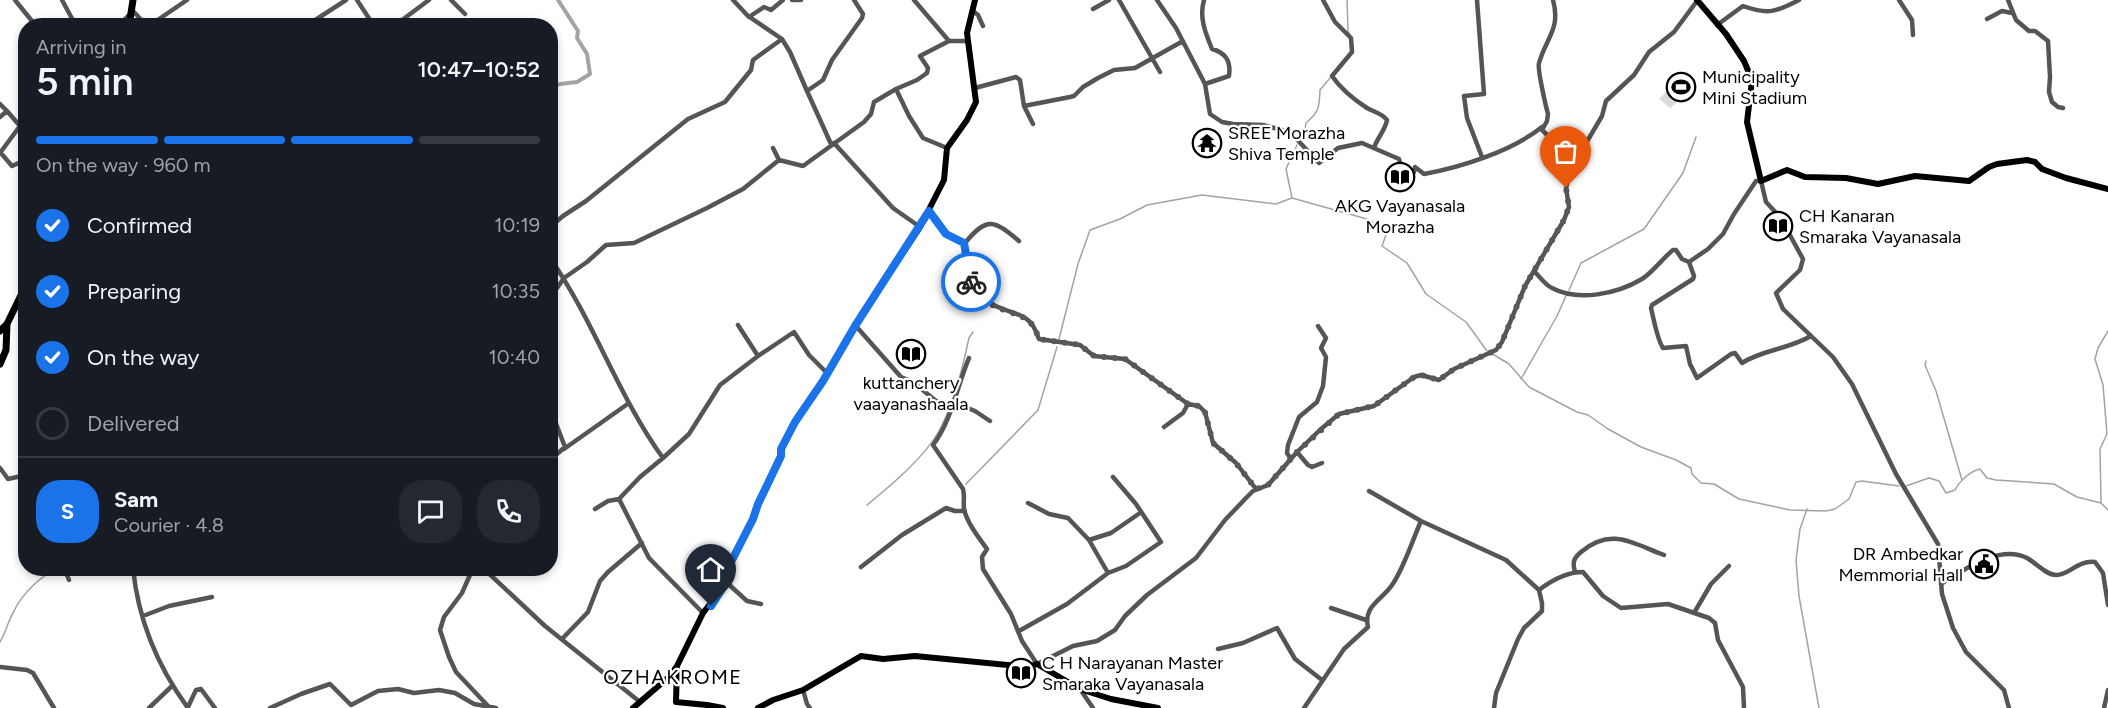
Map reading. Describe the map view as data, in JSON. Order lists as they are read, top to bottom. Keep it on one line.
{"districts":["OZHAKROME"],"places":{"sports":["Municipality Mini Stadium"],"temple":["SREE Morazha Shiva Temple"],"library":["AKG Vayanasala Morazha","CH Kanaran Smaraka Vayanasala","kuttanchery vaayanashaala","C H Narayanan Master Smaraka Vayanasala"],"public building":["DR Ambedkar Memmorial Hall"]},"page":{"heading":["5 min","Arriving in","10:47–10:52"],"panel":["Sam","Courier · 4.8"],"bar":"On the way · 960 m","list":[["Confirmed","10:19"],["Preparing","10:35"],["On the way","10:40"],"Delivered"],"round":"S"}}
